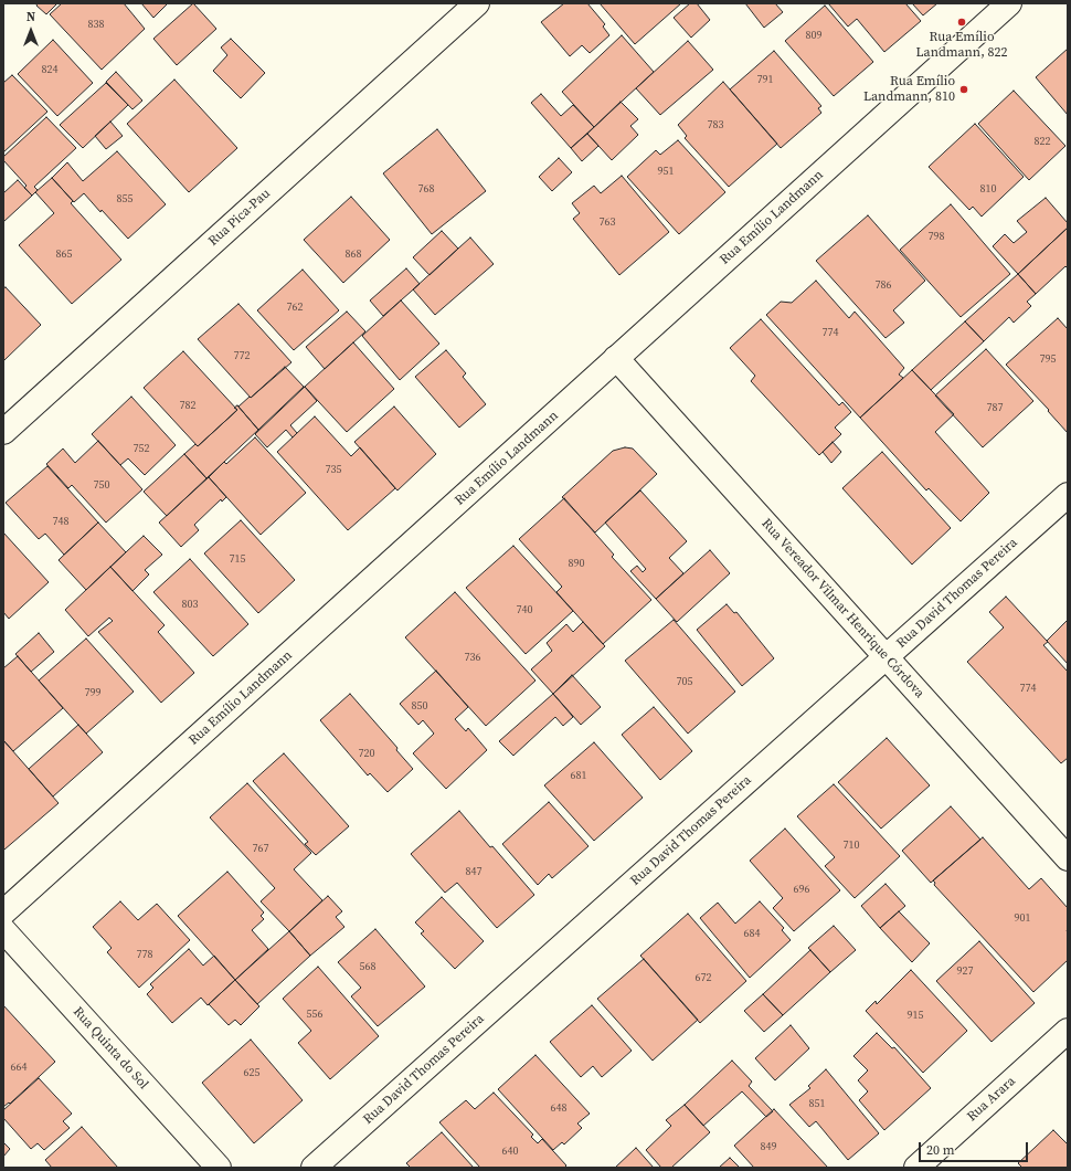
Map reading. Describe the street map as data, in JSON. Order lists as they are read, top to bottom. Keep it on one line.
{"streets":{"street":["Rua Pica-Pau","Rua Emílio Landmann","Rua David Thomas Pereira","Rua Vereador Vilmar Henrique Córdova","Rua Quinta do Sol","Rua Arara"]},"crossings":[["Rua Emílio Landmann","Rua Vereador Vilmar Henrique Córdova"],["Rua David Thomas Pereira","Rua Vereador Vilmar Henrique Córdova"]],"places":["Rua Emílio Landmann, 822","Rua Emílio Landmann, 810"],"house_numbers":["838","809","824","791","783","822","951","768","810","855","763","798","865","868","786","762","774","772","795","782","787","752","735","750","748","715","890","803","740","736","705","774","799","850","720","681","710","767","847","696","901","684","778","568","927","672","556","915","664","625","851","648","849","640"],"scale_bar":"20 m","north":"top"}
